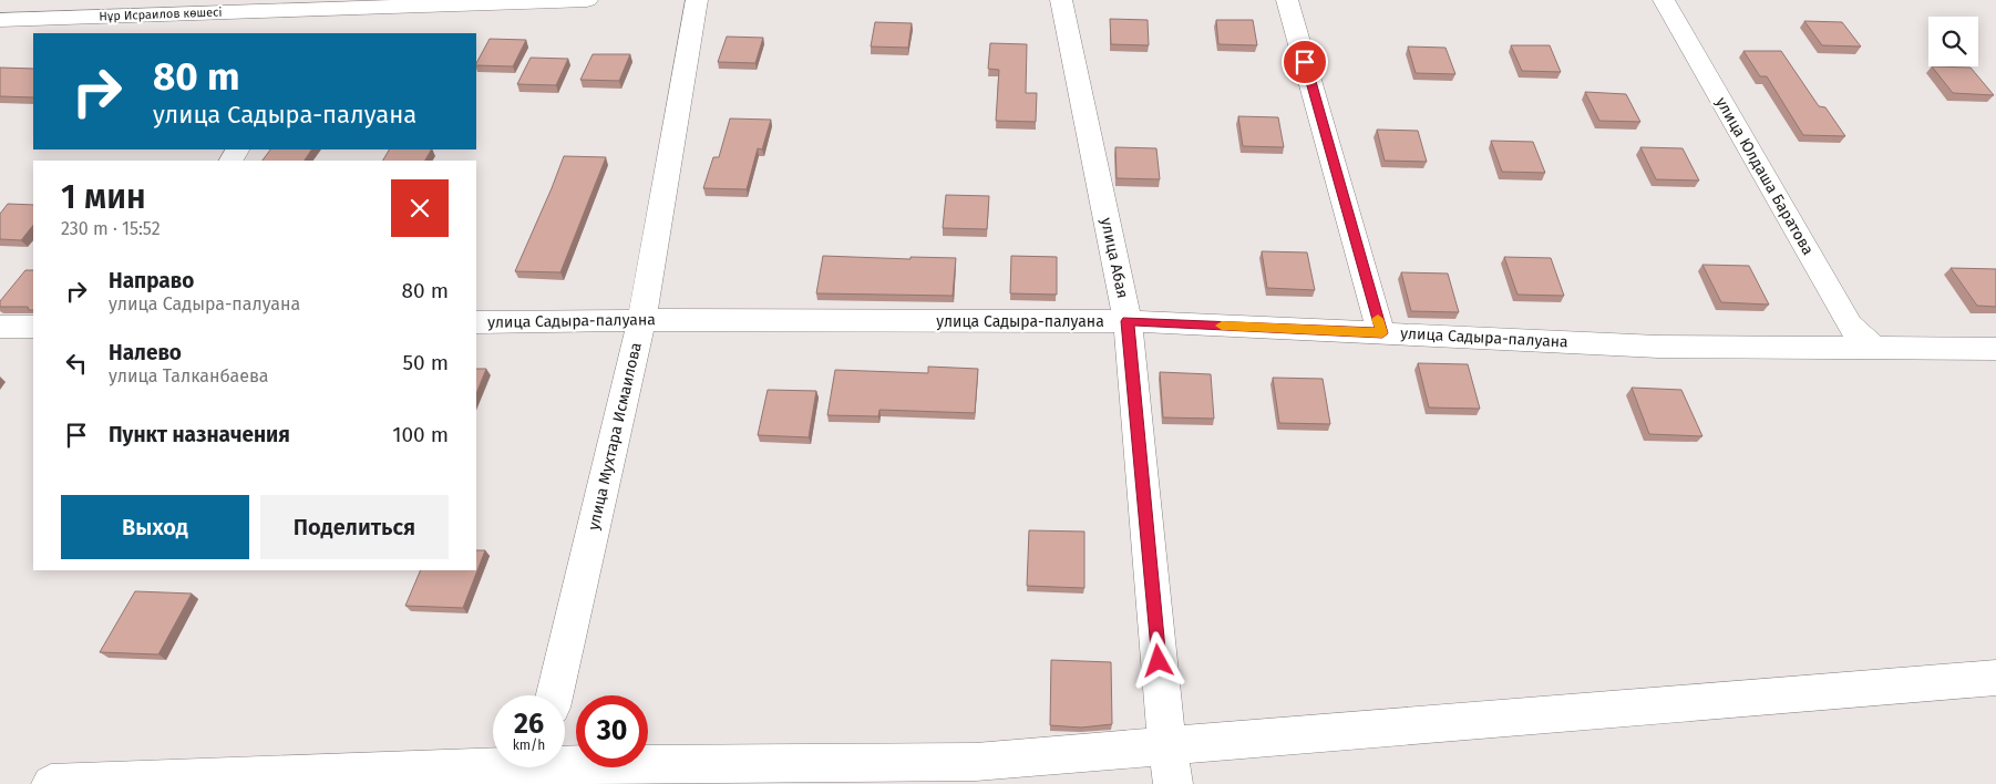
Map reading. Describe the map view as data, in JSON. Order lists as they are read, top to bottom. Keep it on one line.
{"streets":{"street":["Нұр Исраилов көшесі","улица Юлдаша Баратова","улица Абая","улица Садыра-палуана","улица Мухтара Исмаилова"]},"crossings":[["улица Юлдаша Баратова","улица Садыра-палуана"],["улица Абая","улица Садыра-палуана"],["улица Садыра-палуана","улица Мухтара Исмаилова"]],"page":{"turn":["80 m","улица Садыра-палуана"],"heading":["1 мин","230 m · 15:52"],"list":[{"name":"Направо","note":"улица Садыра-палуана","value":"80 m"},{"name":"Налево","note":"улица Талканбаева","value":"50 m"},{"name":"Пункт назначения","value":"100 m"}],"buttons":["Выход","Поделиться"],"speed":"26 km/h","limit":"30"}}
